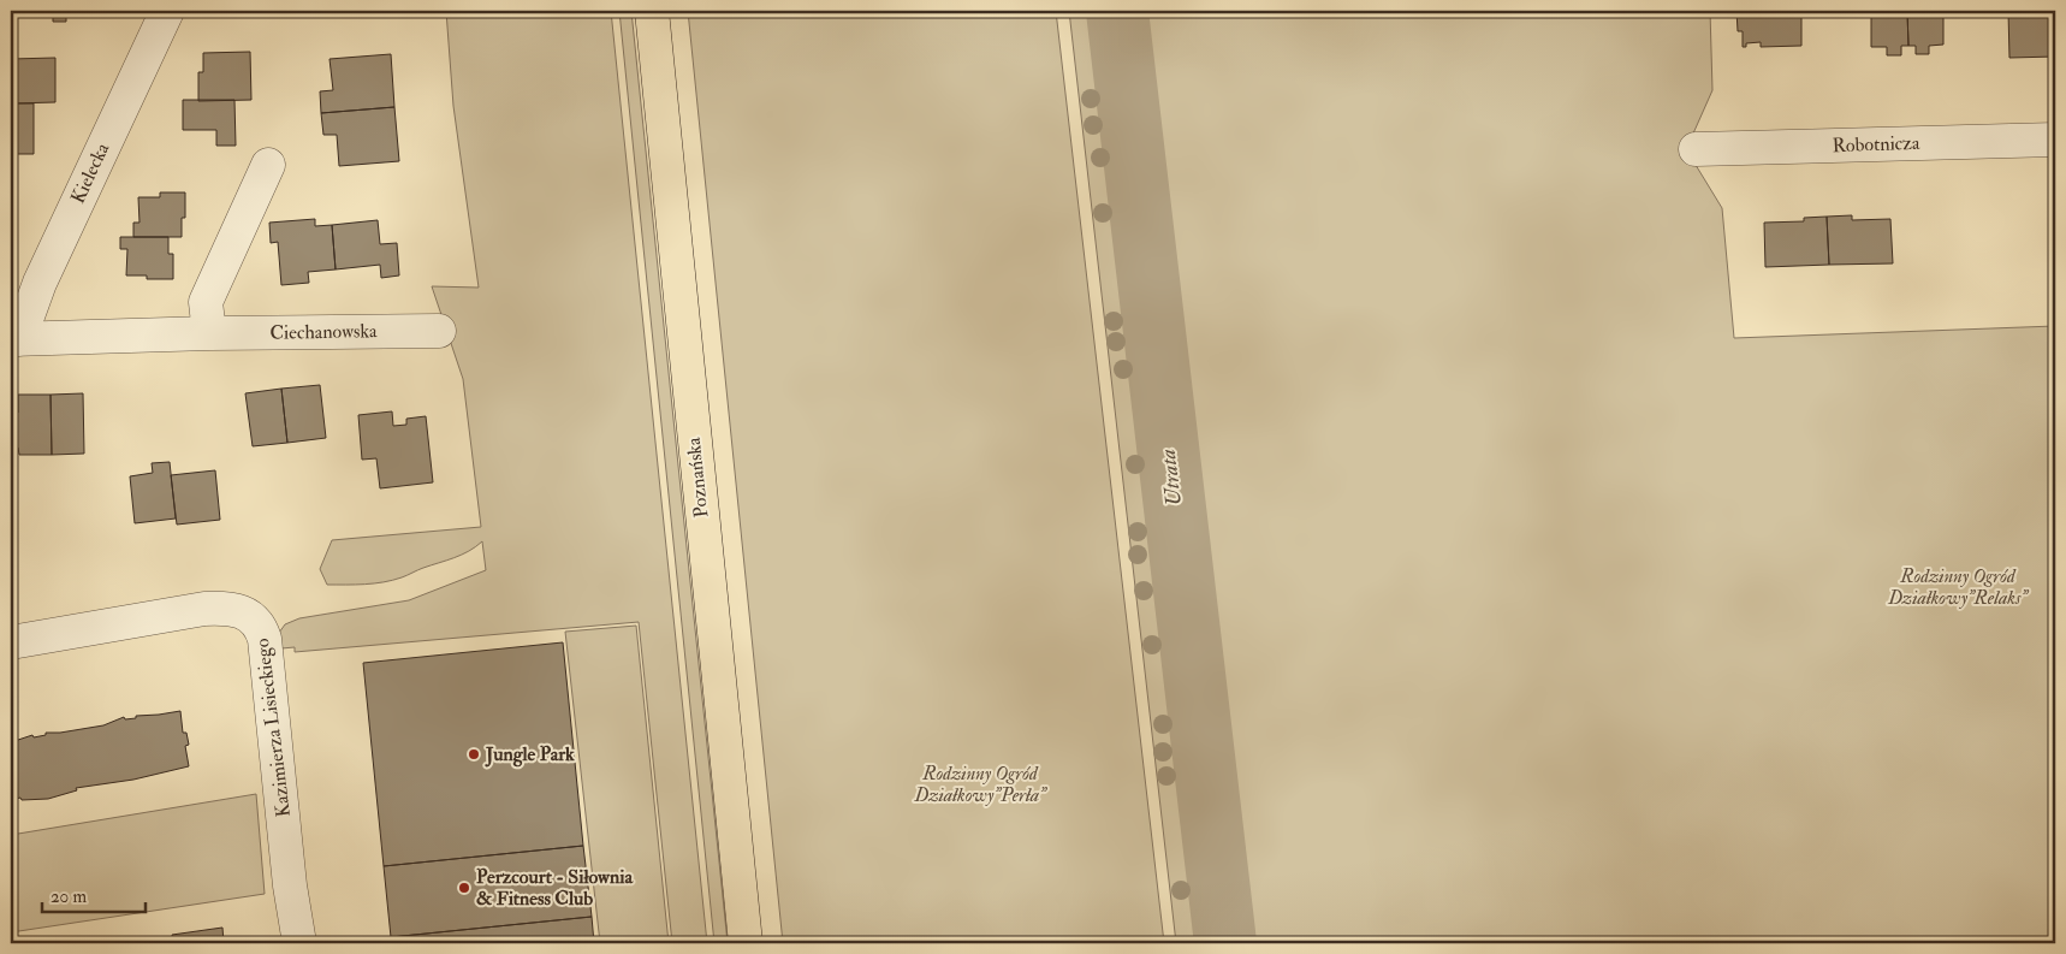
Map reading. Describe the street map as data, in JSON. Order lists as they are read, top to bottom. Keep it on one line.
{"streets":{"main road":["Poznańska"],"street":["Robotnicza","Kielecka","Ciechanowska","Kazimierza Lisieckiego"]},"crossings":[["Kielecka","Ciechanowska"]],"water":["Utrata"],"parks":["Rodzinny Ogród Działkowy\"Relaks\"","Rodzinny Ogród Działkowy\"Perła\""],"places":["Jungle Park","Perzcourt - Siłownia & Fitness Club"],"scale_bar":"20 m"}
